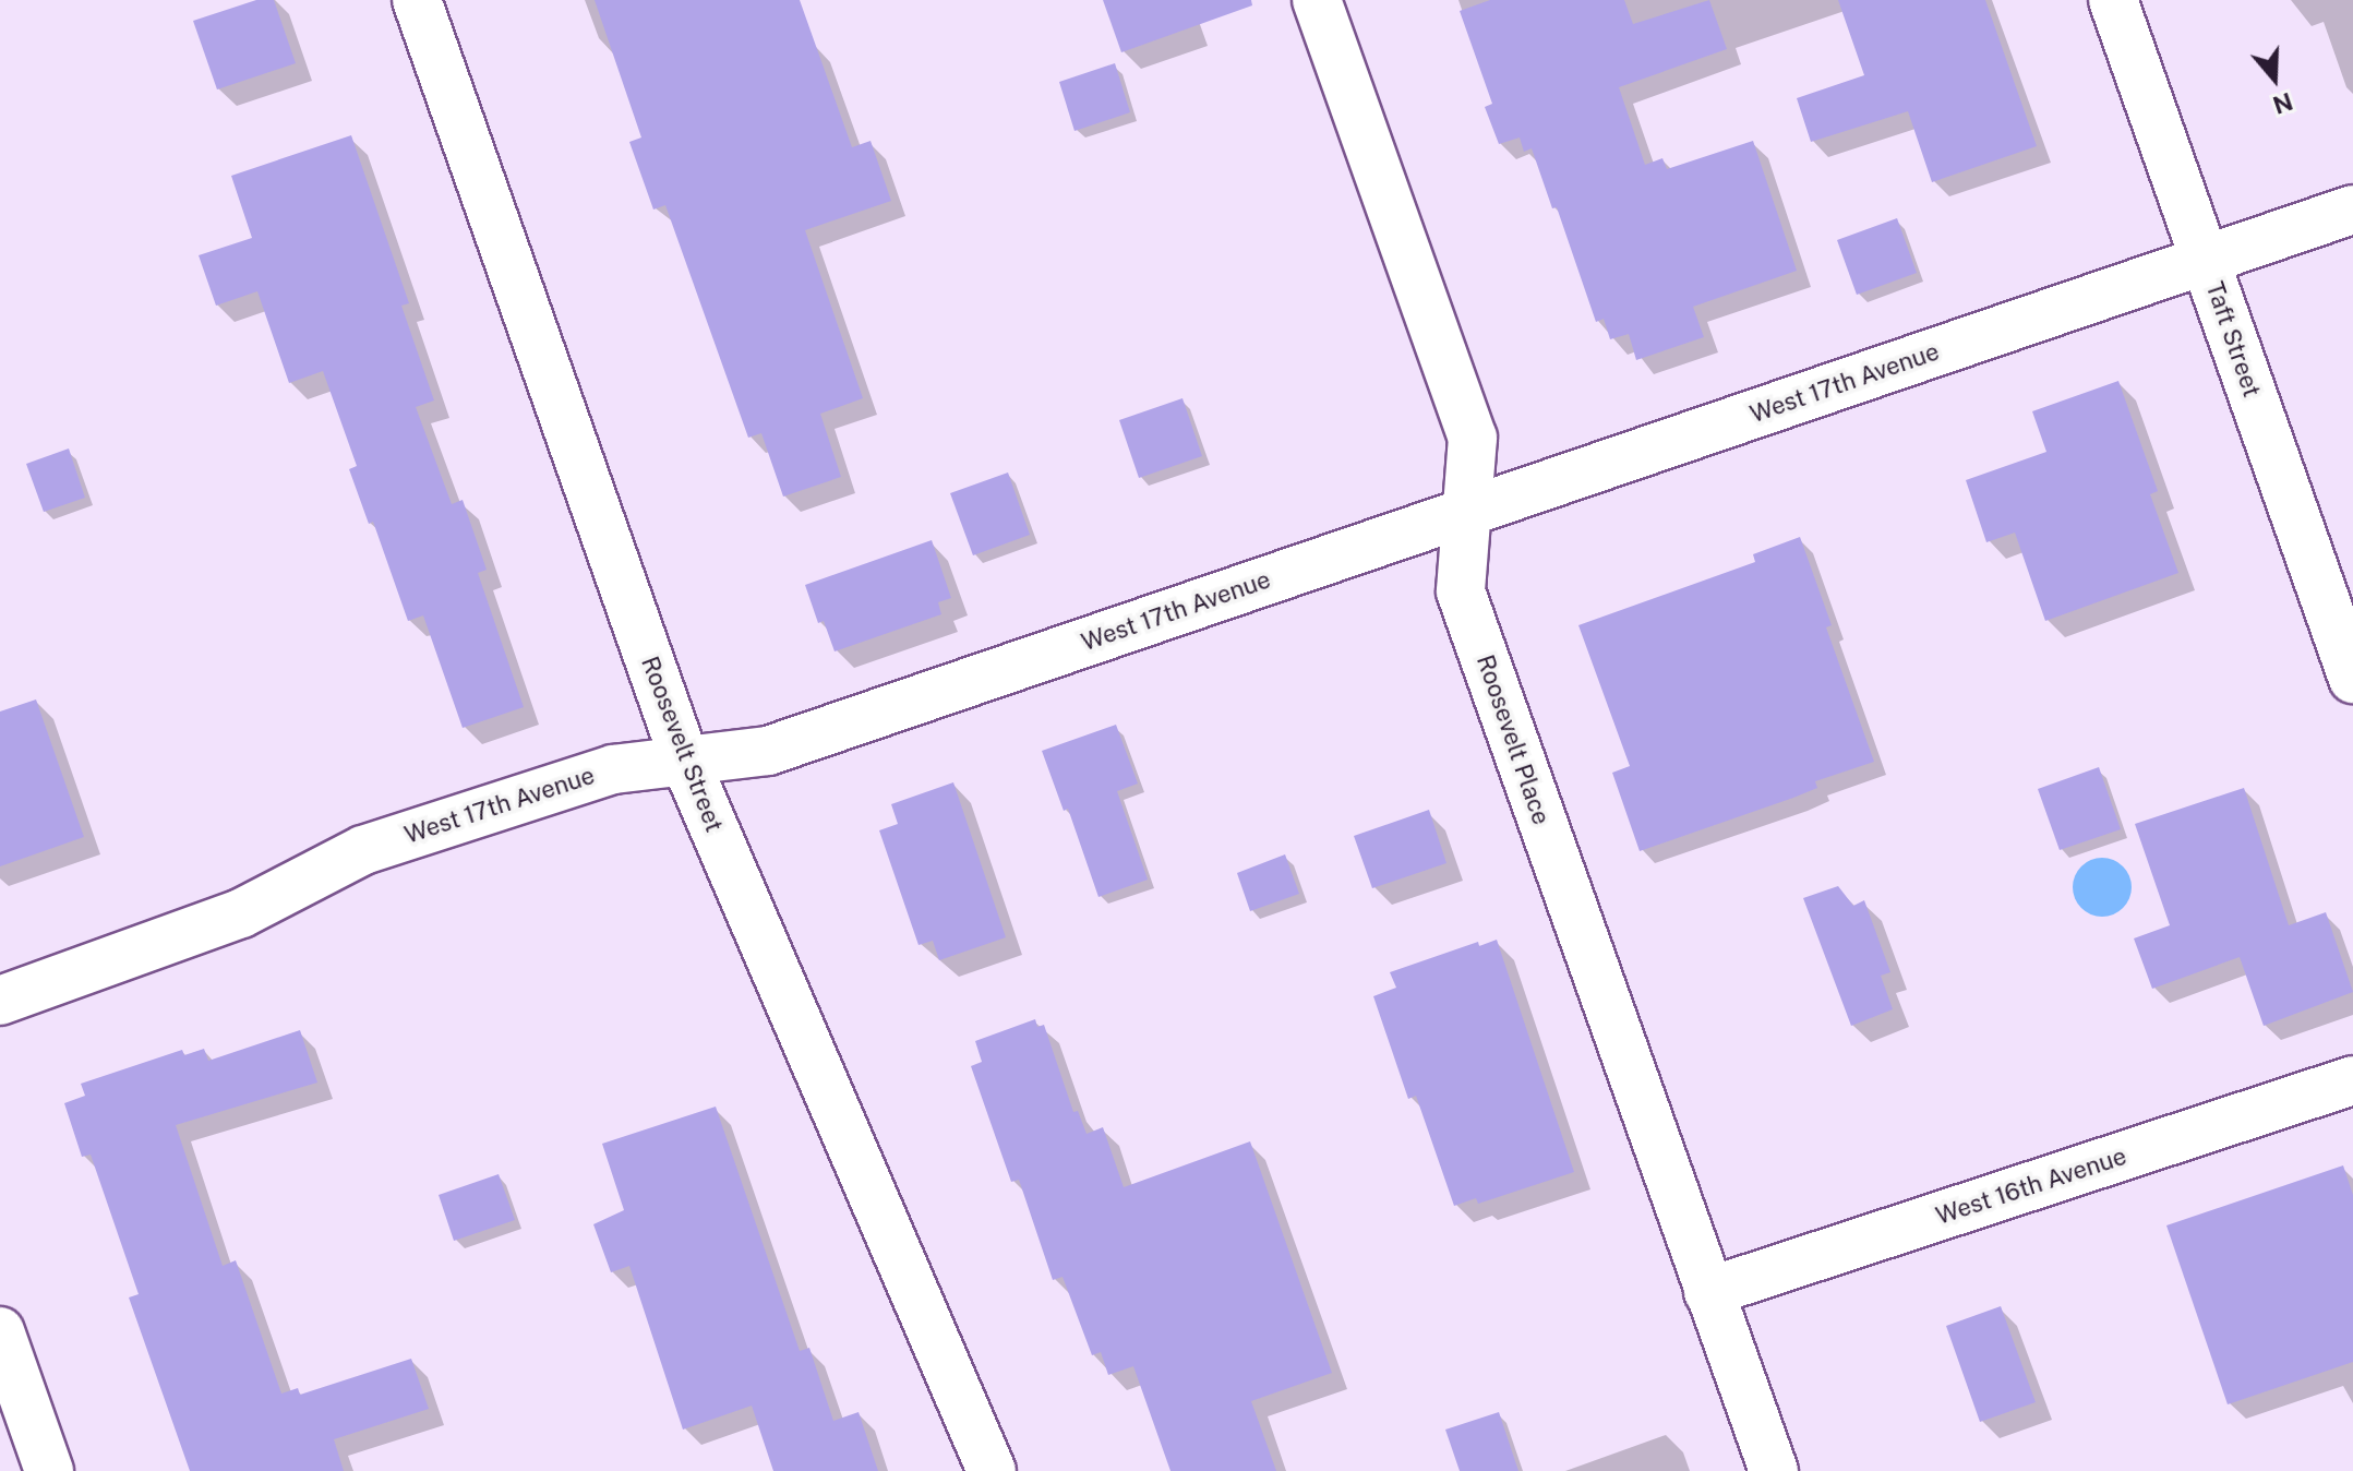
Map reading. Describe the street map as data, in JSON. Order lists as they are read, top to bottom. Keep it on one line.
{"streets":{"street":["Taft Street","West 17th Avenue","Roosevelt Place","Roosevelt Street","West 16th Avenue"]},"crossings":[["Taft Street","West 17th Avenue"],["West 17th Avenue","Roosevelt Place"],["West 17th Avenue","Roosevelt Street"],["Roosevelt Place","West 16th Avenue"]],"north":"bottom"}
